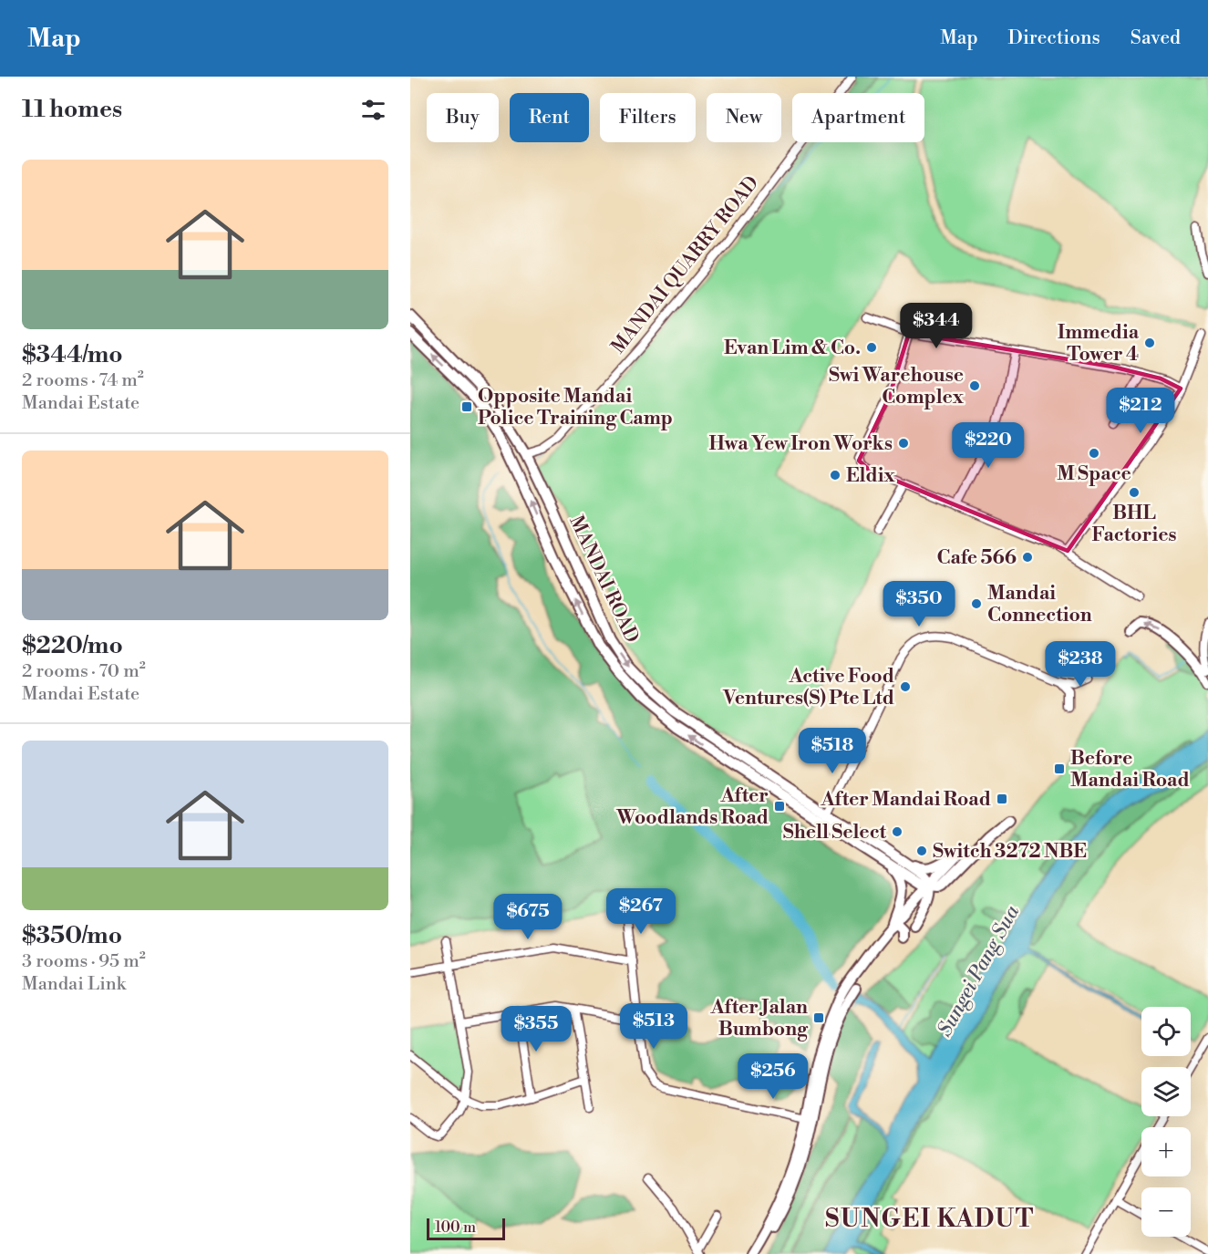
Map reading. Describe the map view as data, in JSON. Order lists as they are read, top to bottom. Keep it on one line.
{"streets":{"main road":["MANDAI ROAD"],"street":["MANDAI QUARRY ROAD"]},"crossings":[["MANDAI QUARRY ROAD","MANDAI ROAD"]],"districts":["SUNGEI KADUT"],"water":["Sungei Pang Sua"],"places":{"other":["Immedia Tower 4","Evan Lim & Co.","Swi Warehouse Complex","Hwa Yew Iron Works","M Space","Eldix","BHL Factories","Cafe 566","Mandai Connection","Active Food Ventures(S) Pte Ltd","Shell Select","Switch 3272 NBE"],"transit":["Opposite Mandai Police Training Camp","Before Mandai Road","After Mandai Road","After Woodlands Road","After Jalan Bumbong"]},"scale_bar":"100 m","page":{"header":"Map","nav":["Map","Directions","Saved"],"heading":"11 homes","chip":["Buy","Rent","Filters","New","Apartment"],"list":[{"name":"$344/mo","note":"2 rooms · 74 m² · Mandai Estate"},{"name":"$220/mo","note":"2 rooms · 70 m² · Mandai Estate"},{"name":"$350/mo","note":"3 rooms · 95 m² · Mandai Link"}],"price":["$344","$212","$220","$350","$238","$518","$267","$675","$513","$355","$256"],"map_buttons":["+","−"],"scale":"100 m"}}
